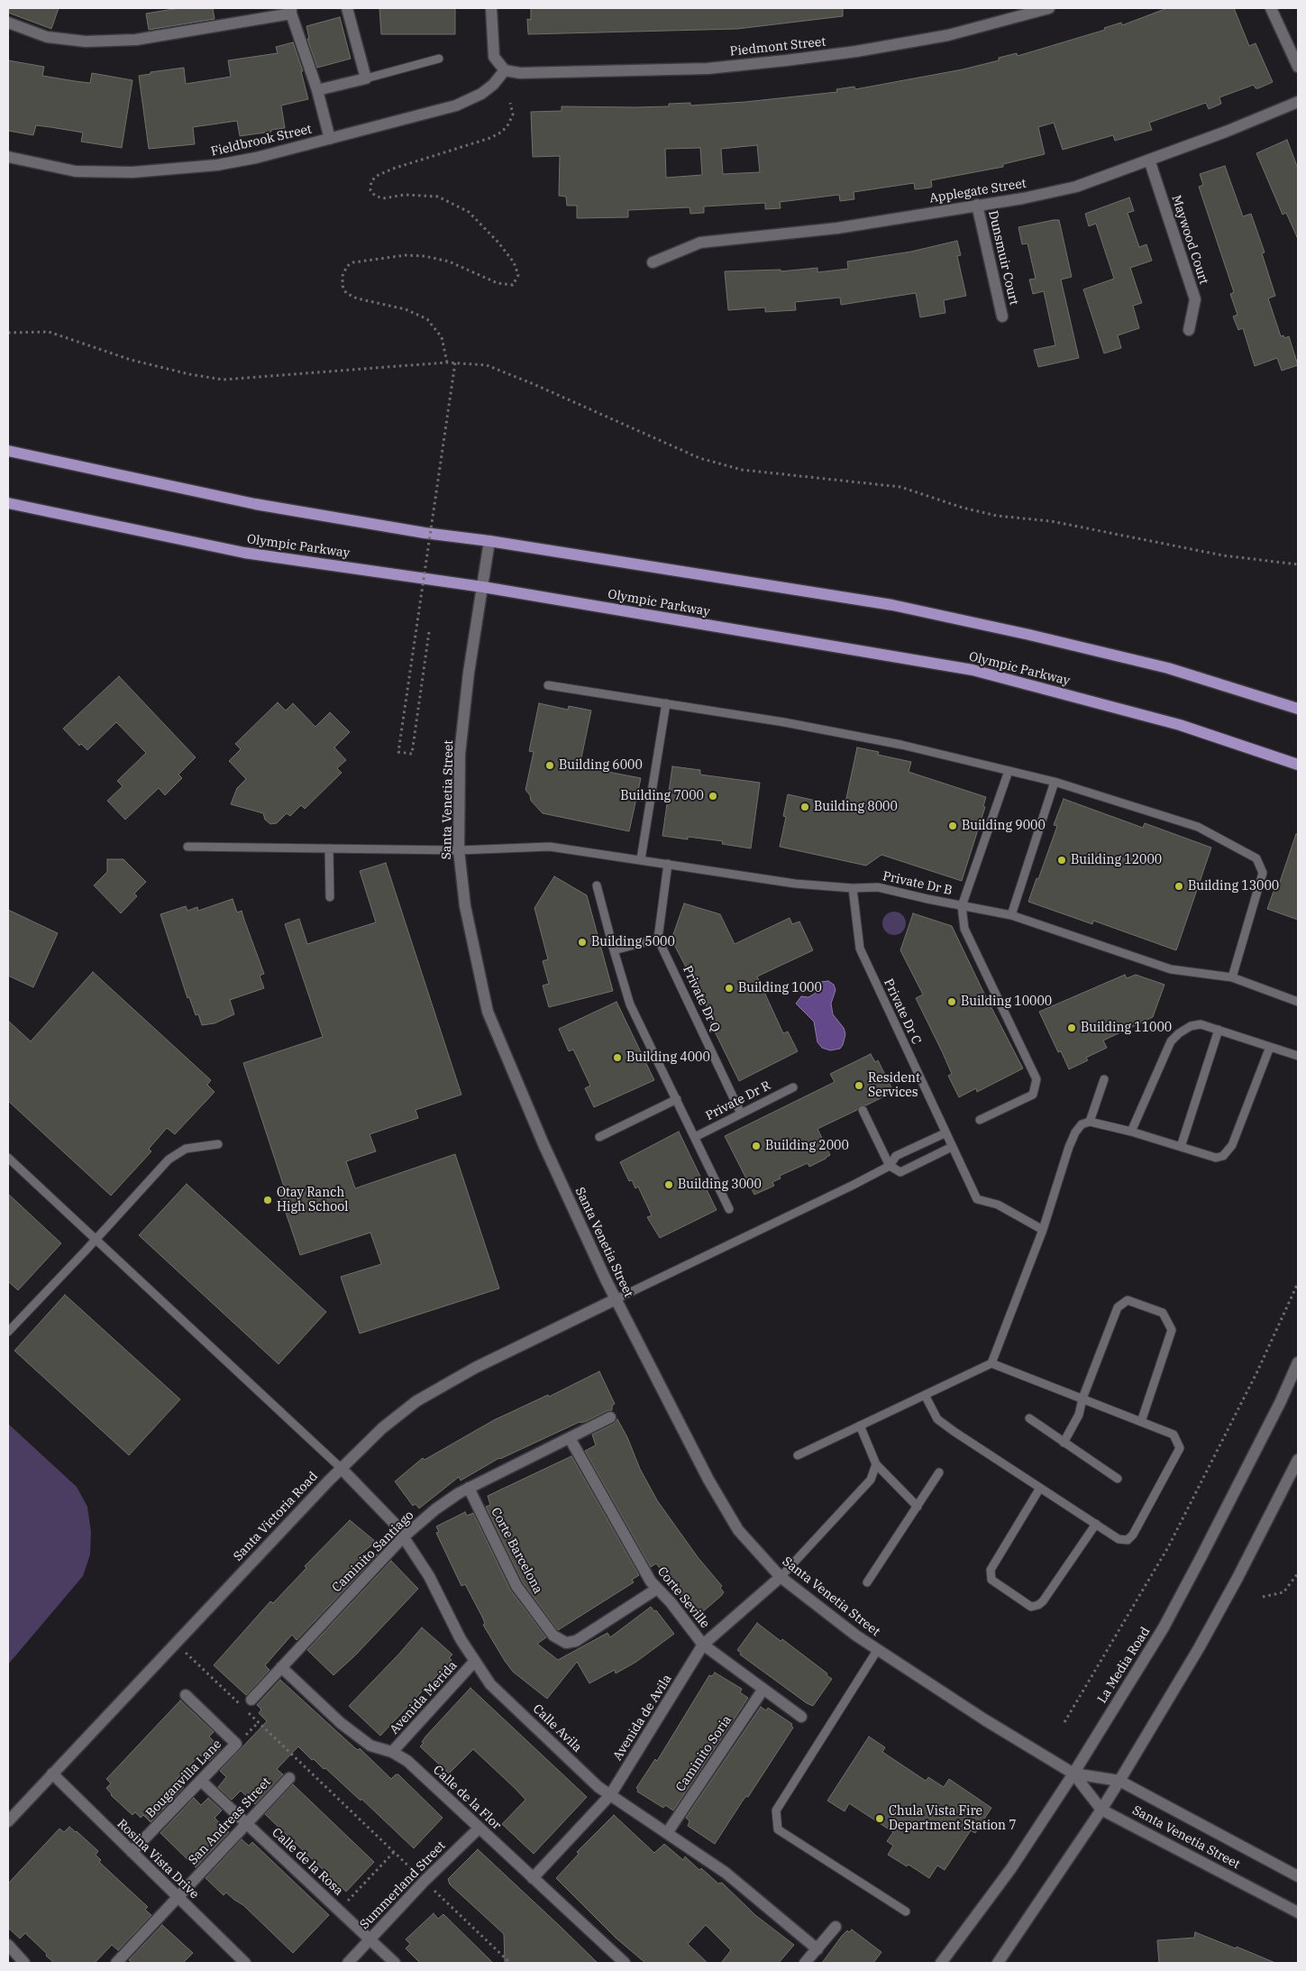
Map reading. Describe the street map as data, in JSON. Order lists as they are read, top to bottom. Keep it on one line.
{"streets":{"main road":["Olympic Parkway"],"street":["Piedmont Street","Fieldbrook Street","Applegate Street","Maywood Court","Dunsmuir Court","Santa Venetia Street","Santa Victoria Road","Corte Barcelona","Caminito Santiago","Corte Seville","La Media Road","Avenida Merida","Avenida de Avila","Calle Avila","Caminito Soria","Bouganvilla Lane","Calle de la Flor","San Andreas Street","Rosina Vista Drive","Calle de la Rosa","Summerland Street"],"lane":["Private Dr B","Private Dr Q","Private Dr C","Private Dr R"]},"crossings":[["Piedmont Street","Fieldbrook Street"],["Applegate Street","Maywood Court"],["Applegate Street","Dunsmuir Court"],["Olympic Parkway","Santa Venetia Street"],["Santa Venetia Street","Private Dr B"],["Santa Venetia Street","Santa Victoria Road"],["Santa Venetia Street","La Media Road"],["Santa Venetia Street","Avenida de Avila"],["Private Dr B","Private Dr C"],["Private Dr Q","Private Dr R"],["Santa Victoria Road","Calle Avila"],["Santa Victoria Road","Rosina Vista Drive"],["Corte Barcelona","Caminito Santiago"],["Corte Barcelona","Corte Seville"],["Caminito Santiago","Corte Seville"],["Caminito Santiago","Calle Avila"],["Caminito Santiago","Calle de la Flor"],["Corte Seville","Avenida de Avila"],["Corte Seville","Caminito Soria"],["Avenida Merida","Calle Avila"],["Avenida Merida","Calle de la Flor"],["Avenida de Avila","Calle Avila"],["Avenida de Avila","Calle de la Flor"],["Calle Avila","Caminito Soria"],["Bouganvilla Lane","Rosina Vista Drive"],["Bouganvilla Lane","Calle de la Rosa"],["Calle de la Flor","Summerland Street"],["San Andreas Street","Rosina Vista Drive"],["San Andreas Street","Calle de la Rosa"],["Calle de la Rosa","Summerland Street"]],"places":["Building 6000","Building 7000","Building 8000","Building 9000","Building 12000","Building 13000","Building 5000","Building 1000","Building 10000","Building 11000","Building 4000","Resident Services","Building 2000","Building 3000","Otay Ranch High School","Chula Vista Fire Department Station 7"]}
